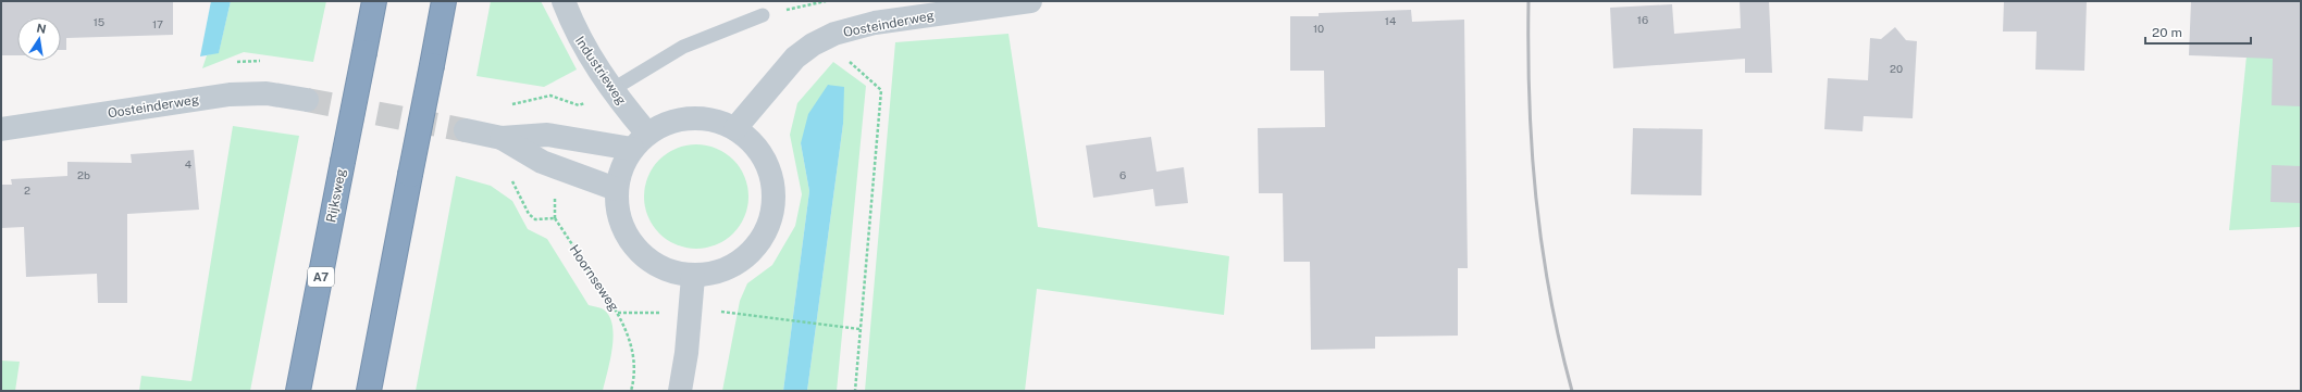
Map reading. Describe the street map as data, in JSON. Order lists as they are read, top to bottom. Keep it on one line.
{"streets":{"highway":["Rijksweg","A7"],"street":["Oosteinderweg","Industrieweg"],"path":["Hoornseweg"]},"house_numbers":["16","14","15","17","10","20","4","2b","6","2"],"scale_bar":"20 m","north":"top"}
